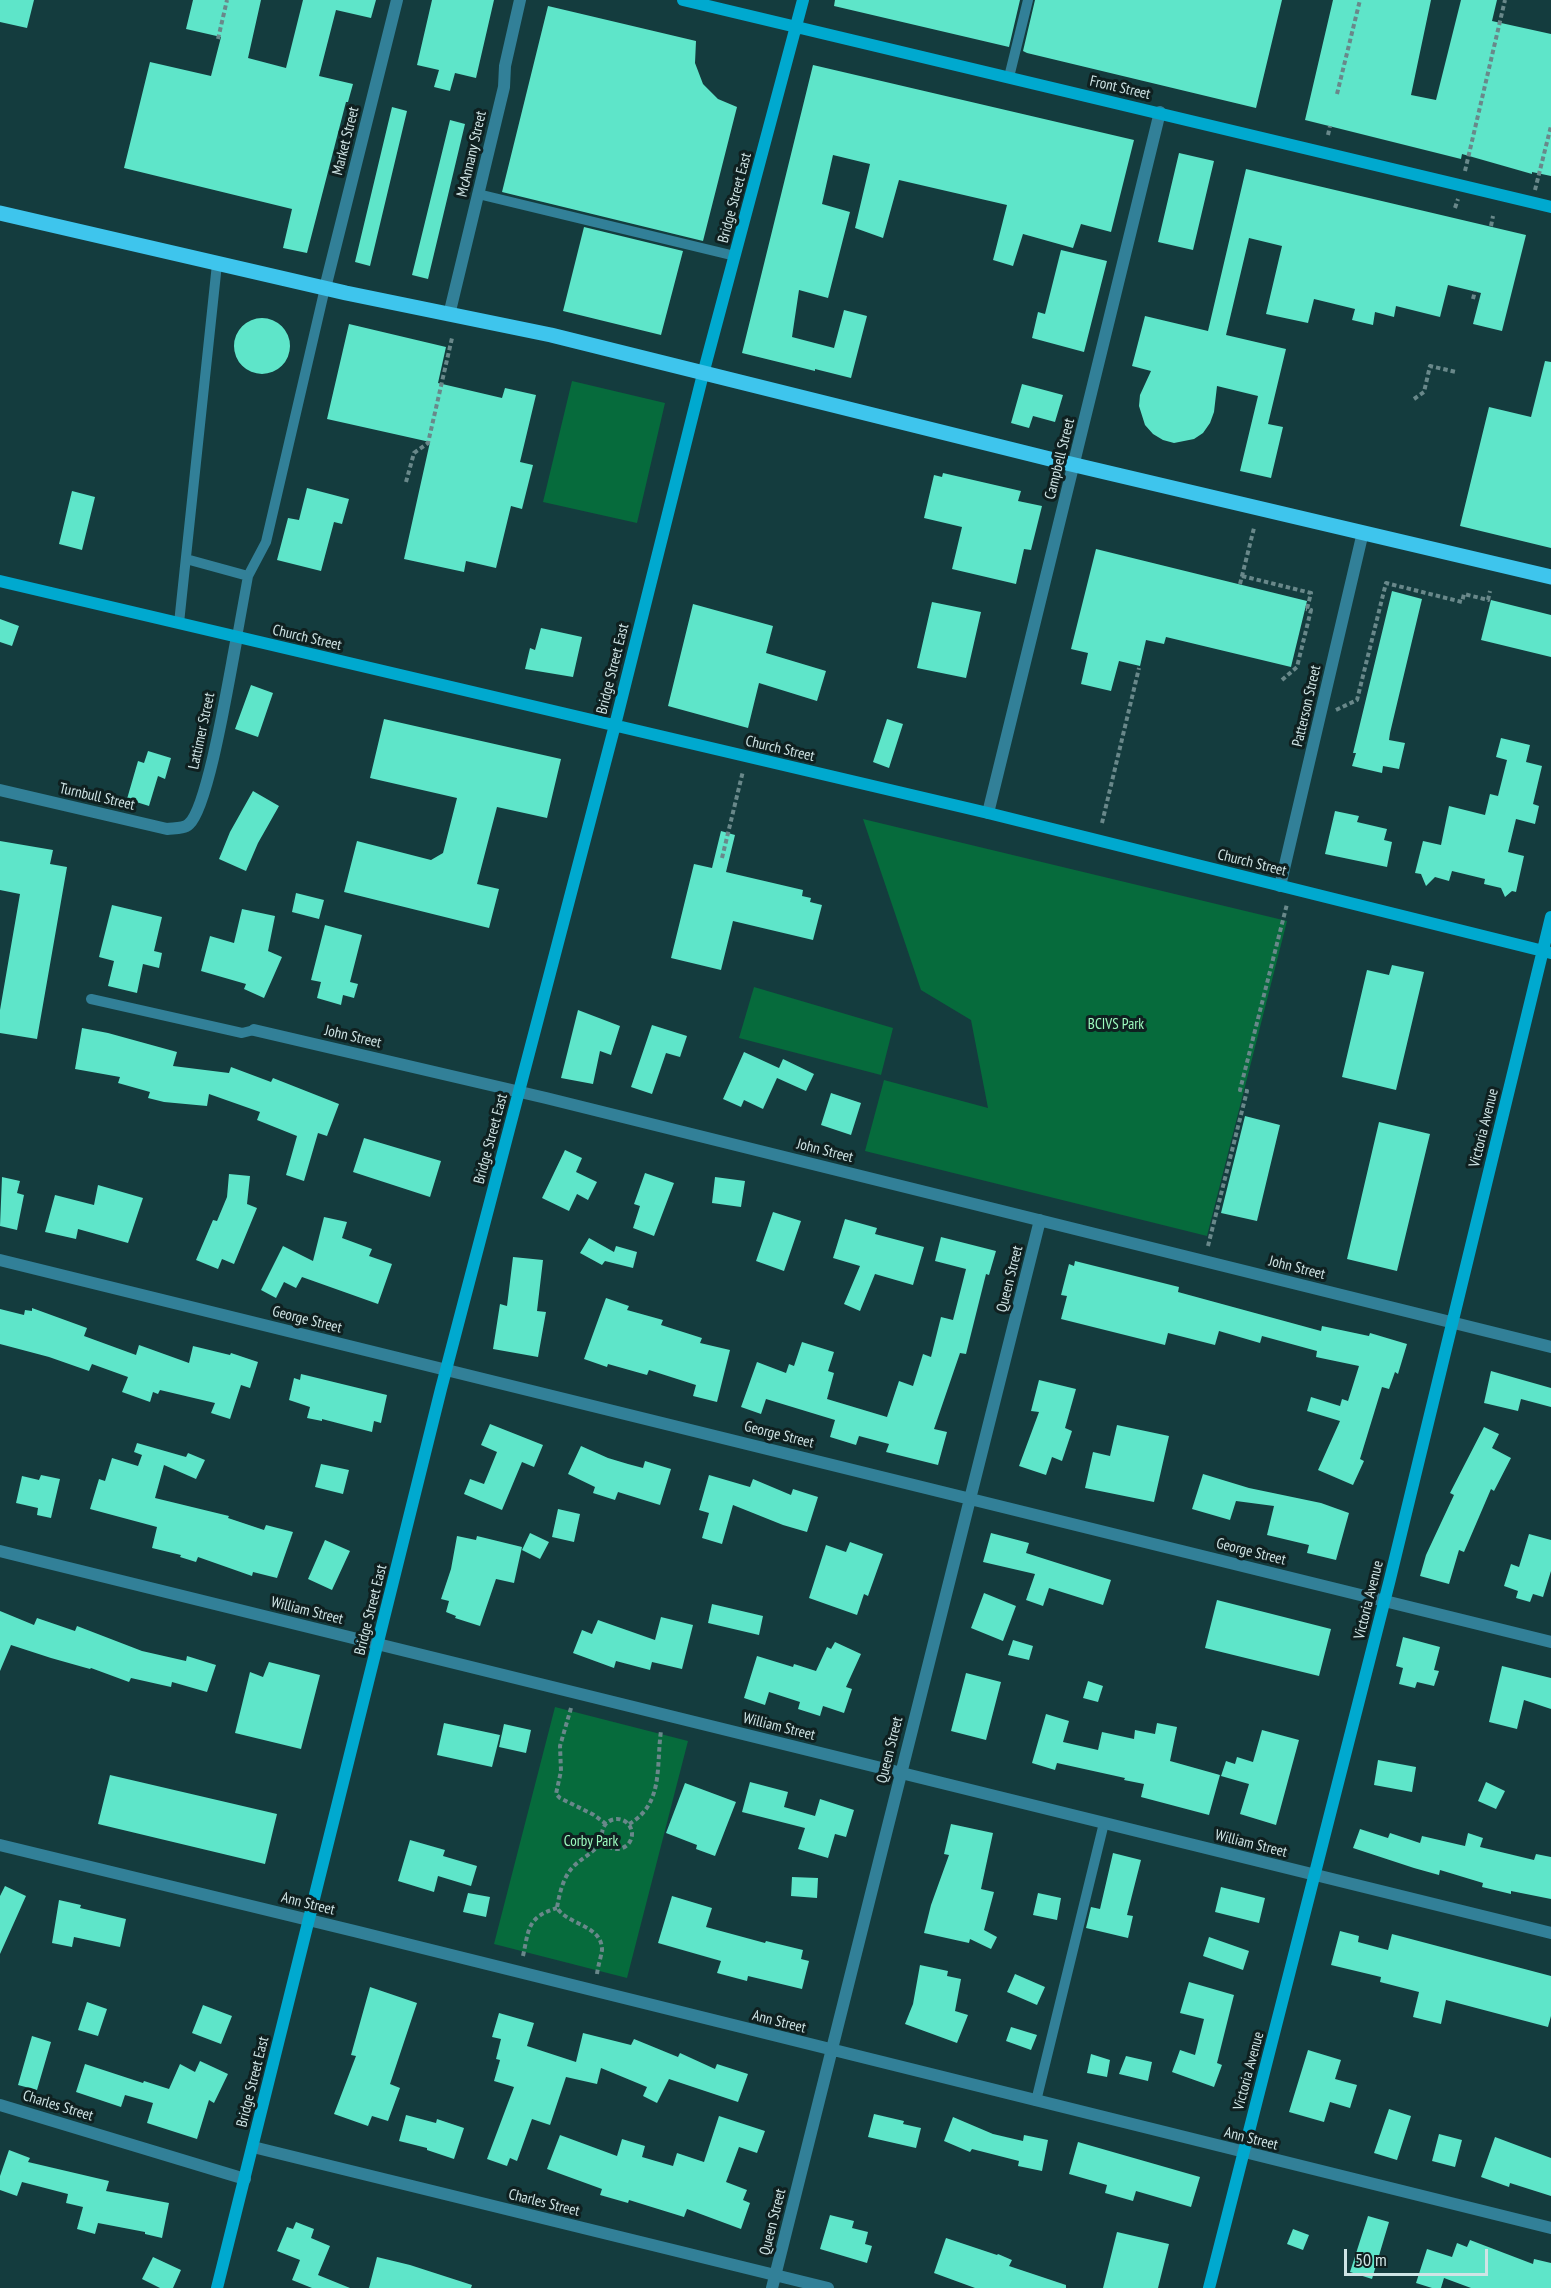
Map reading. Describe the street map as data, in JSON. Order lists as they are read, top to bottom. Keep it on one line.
{"streets":{"street":["Front Street","Market Street","McAnnany Street","Bridge Street East","Campbell Street","Church Street","Patterson Street","Lattimer Street","Turnbull Street","John Street","Victoria Avenue","Queen Street","George Street","William Street","Ann Street","Charles Street"]},"crossings":[["Front Street","Bridge Street East"],["Front Street","Campbell Street"],["Bridge Street East","Church Street"],["Bridge Street East","John Street"],["Bridge Street East","George Street"],["Bridge Street East","William Street"],["Bridge Street East","Ann Street"],["Bridge Street East","Charles Street"],["Campbell Street","Church Street"],["Church Street","Patterson Street"],["Church Street","Lattimer Street"],["Church Street","Victoria Avenue"],["Lattimer Street","Turnbull Street"],["John Street","Victoria Avenue"],["John Street","Queen Street"],["Victoria Avenue","George Street"],["Victoria Avenue","William Street"],["Victoria Avenue","Ann Street"],["Queen Street","George Street"],["Queen Street","William Street"],["Queen Street","Ann Street"],["Queen Street","Charles Street"]],"parks":["BCIVS Park","Corby Park"],"scale_bar":"50 m"}
